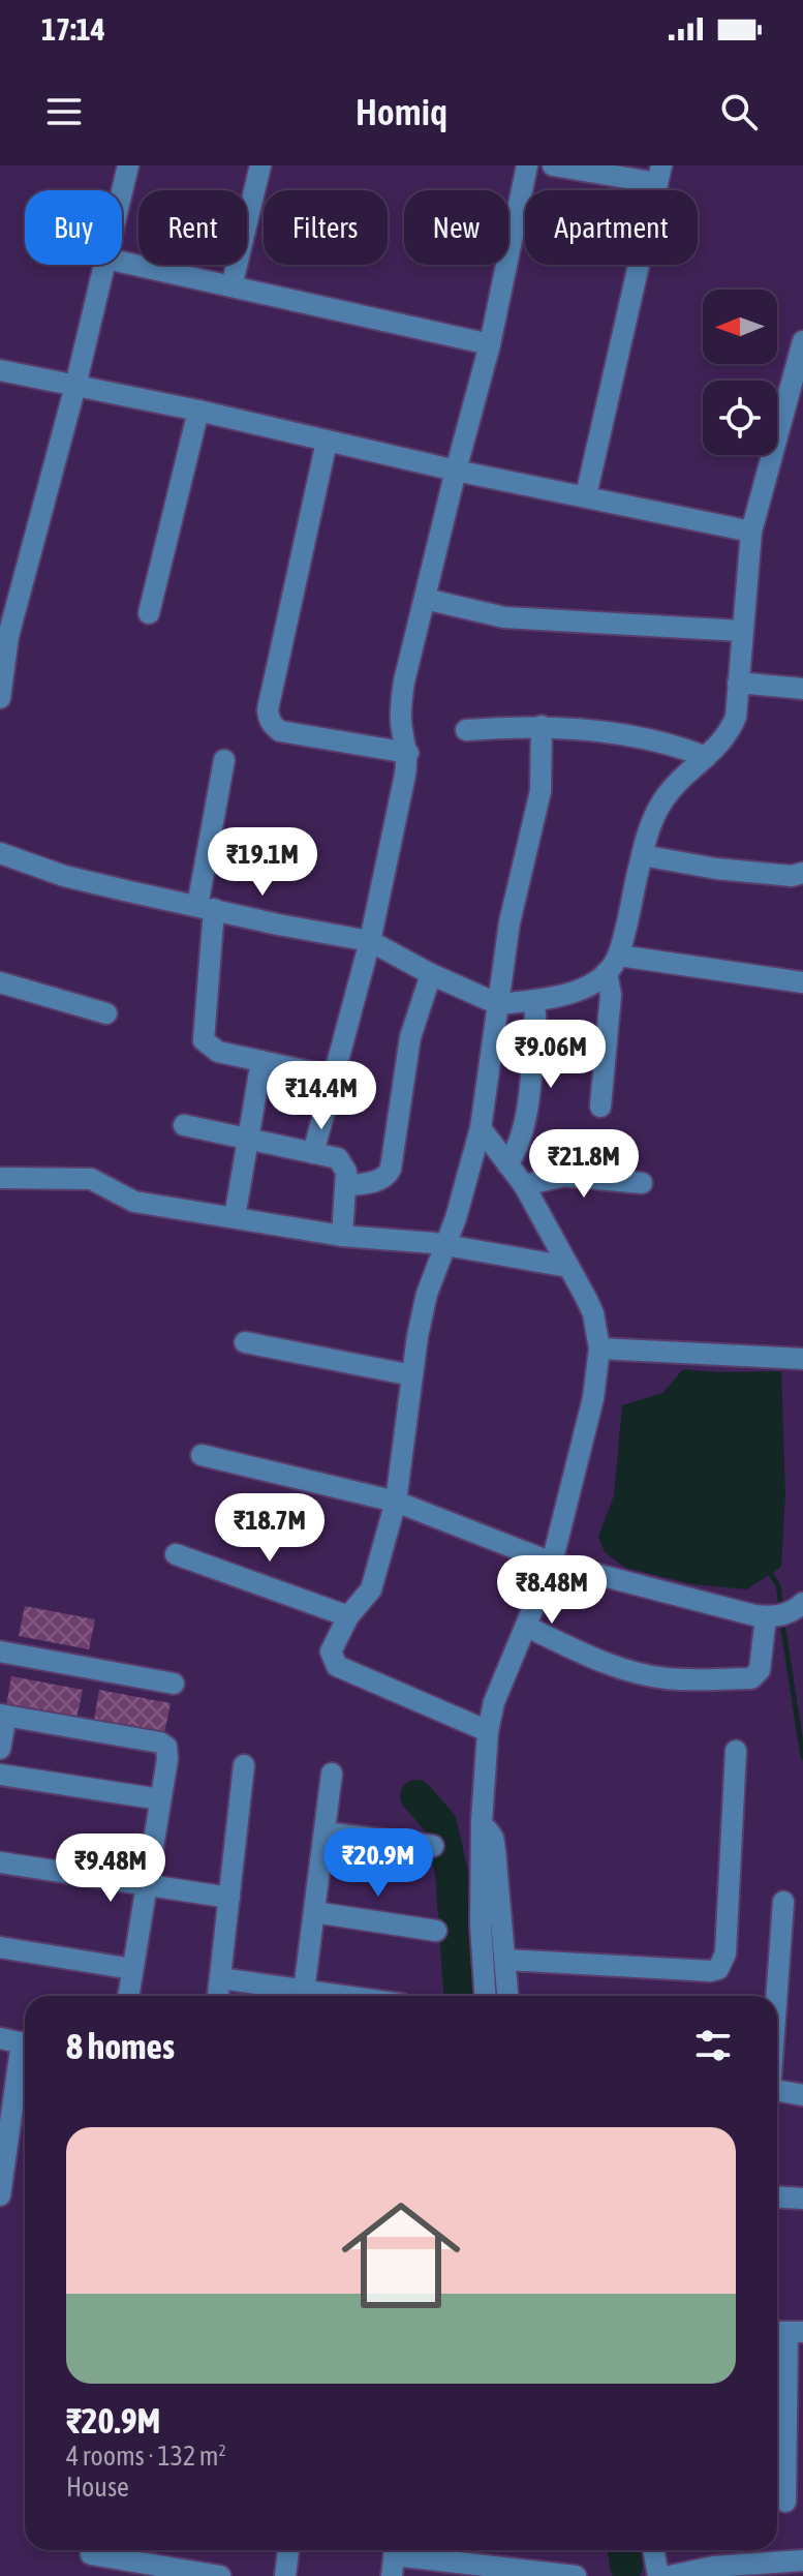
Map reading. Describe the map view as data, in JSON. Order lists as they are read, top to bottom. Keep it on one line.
{"north":"left","page":{"status":"17:14","header":"Homiq","chip":["Buy","Rent","Filters","New","Apartment"],"price":["₹19.1M","₹9.06M","₹14.4M","₹21.8M","₹18.7M","₹8.48M","₹20.9M","₹9.48M"],"heading":"8 homes","list":[{"name":"₹20.9M","note":"4 rooms · 132 m² · House"}]}}
